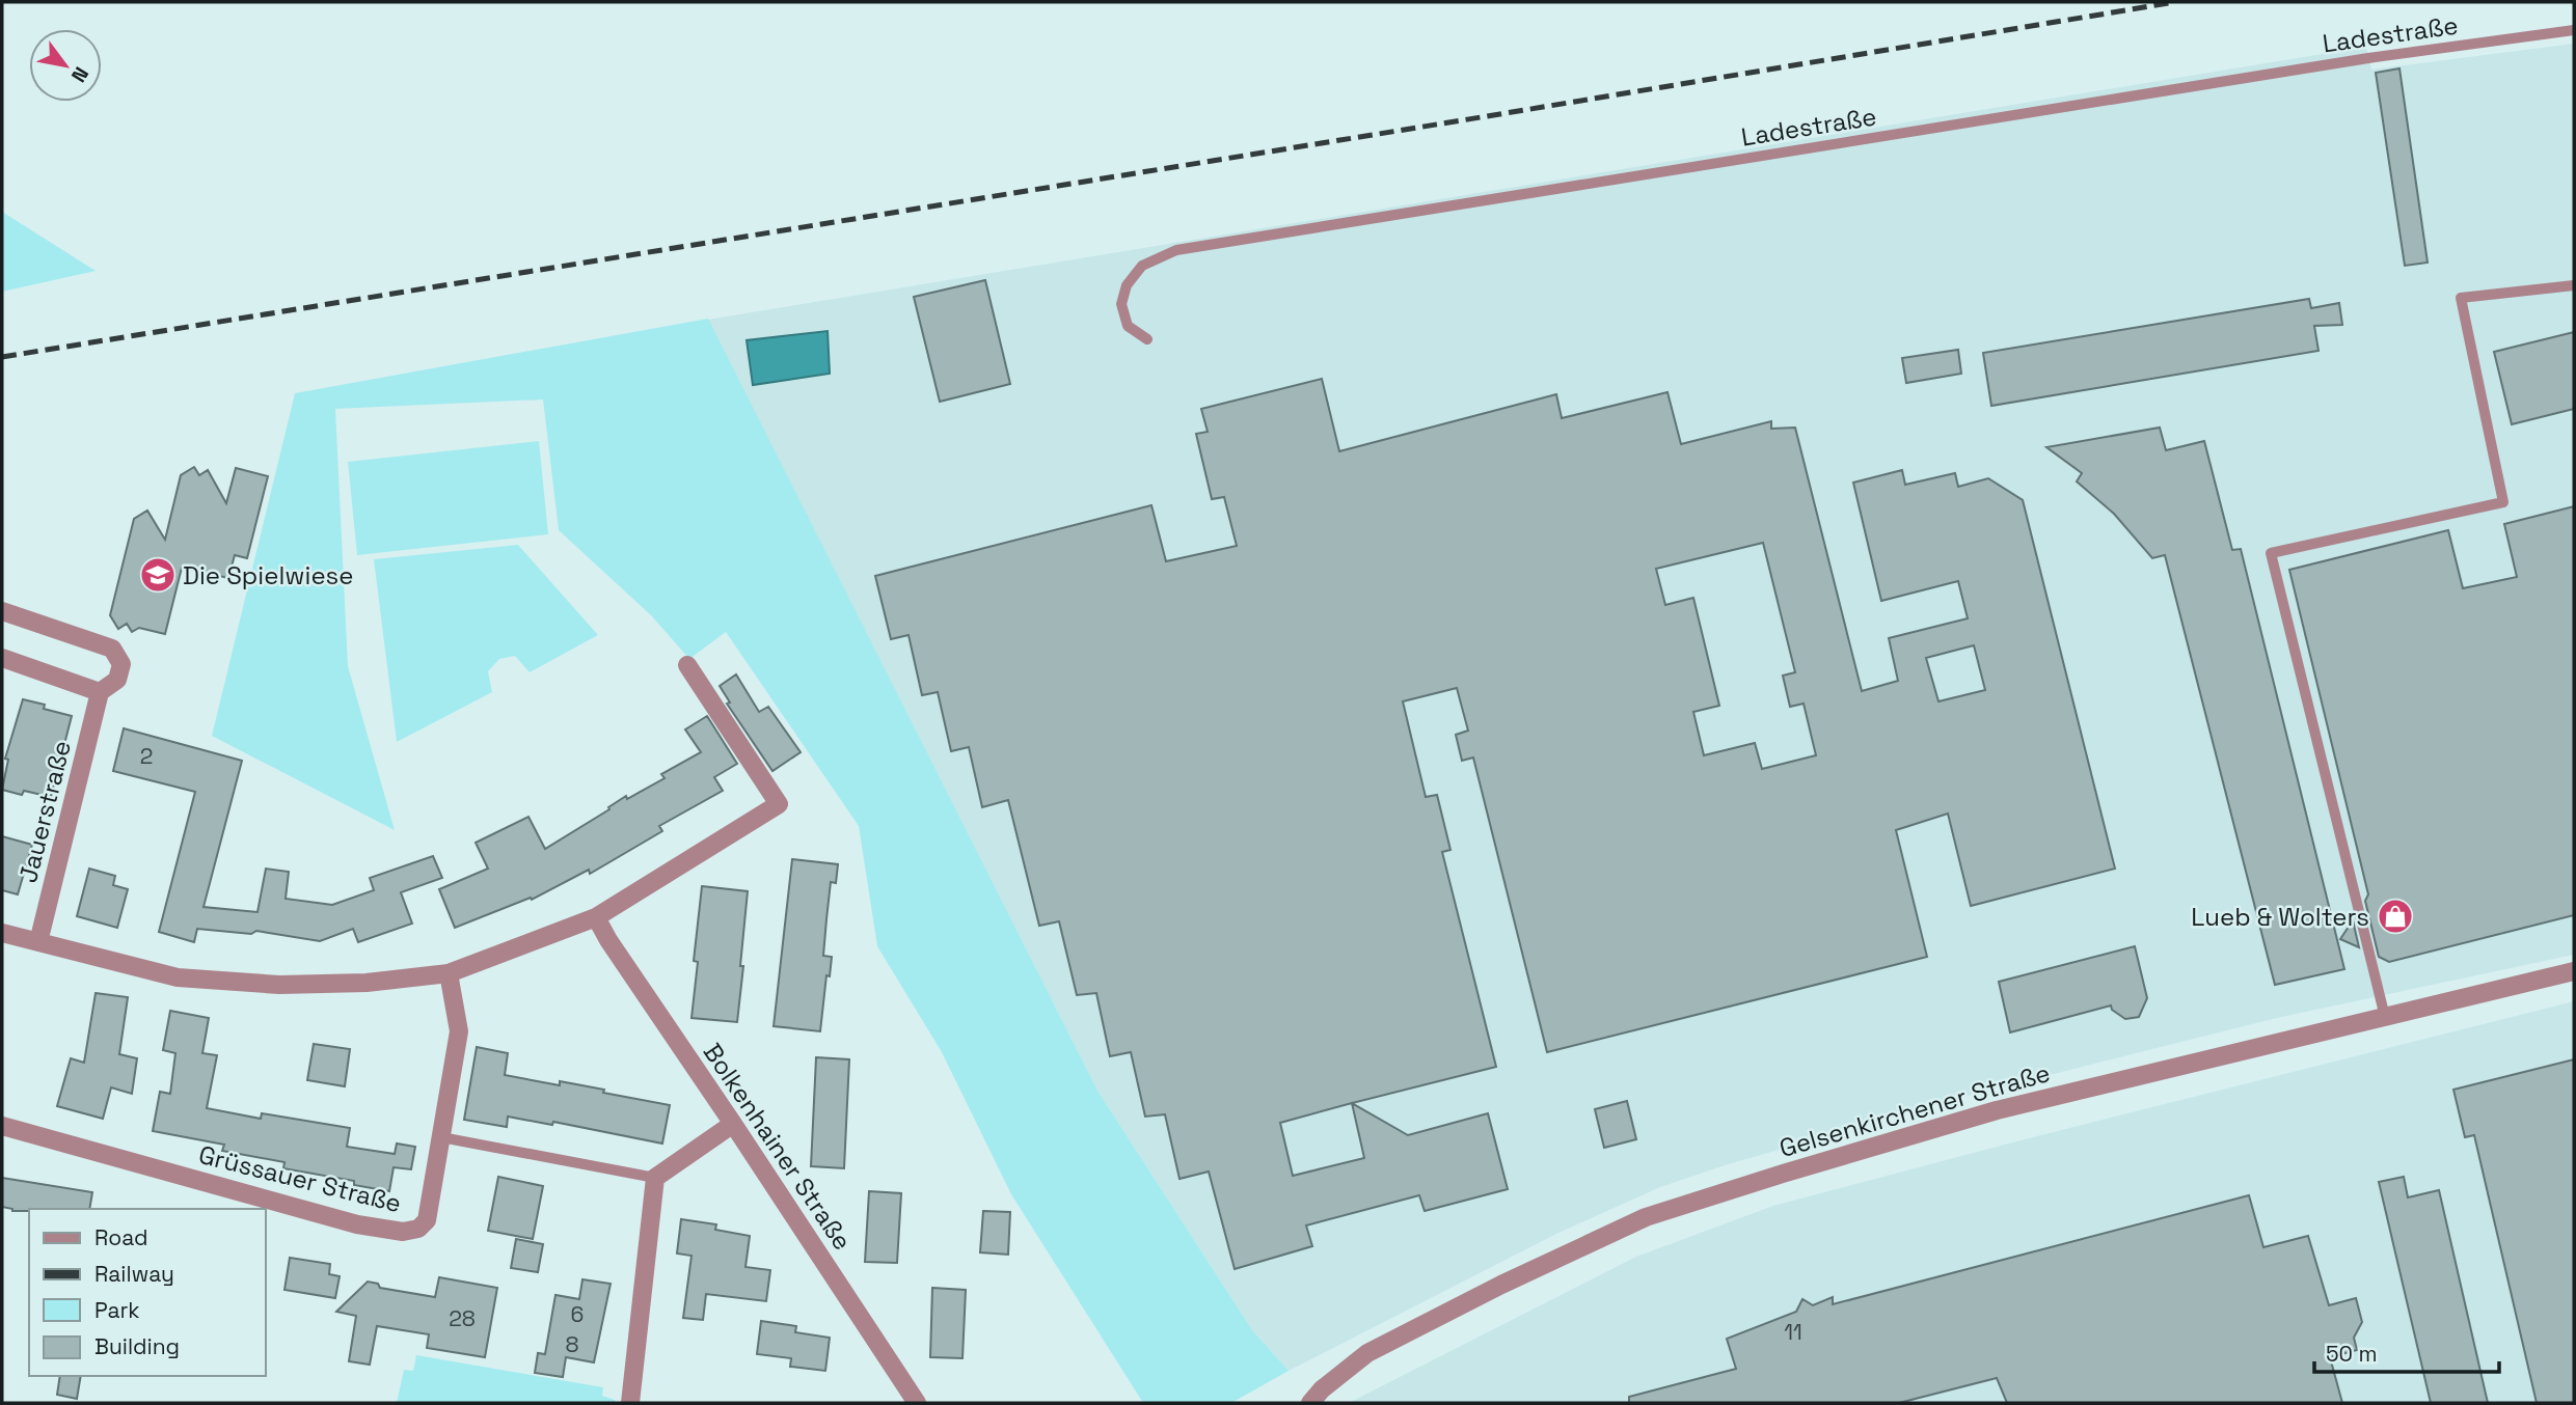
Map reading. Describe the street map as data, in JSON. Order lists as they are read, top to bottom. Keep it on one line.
{"streets":{"street":["Jauerstraße","Gelsenkirchener Straße","Bolkenhainer Straße","Grüssauer Straße"],"lane":["Ladestraße"]},"places":{"school or university":["Die Spielwiese"],"shop":["Lueb & Wolters"]},"house_numbers":["2","6","28","11","8"],"legend":["Road","Railway","Park","Building"],"scale_bar":"50 m","north":"bottom right"}
